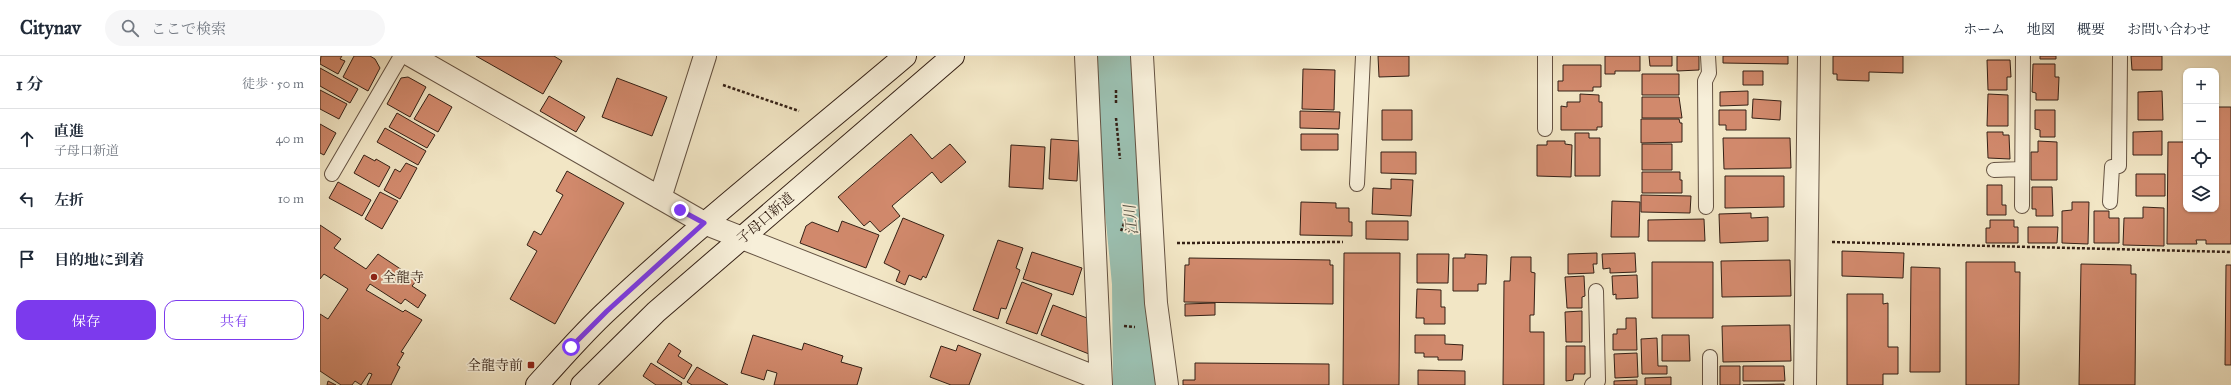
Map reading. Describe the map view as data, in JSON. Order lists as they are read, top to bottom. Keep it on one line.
{"streets":{"street":["子母口新道"]},"water":["江川"],"places":{"other":["全龍寺"],"transit":["全龍寺前"]},"page":{"header":"Citynav","search":"ここで検索","nav":["ホーム","地図","概要","お問い合わせ"],"heading":["1 分","徒歩 · 50 m"],"map_buttons":["+","−"],"list":[["直進","子母口新道","40 m"],["左折","10 m"],"目的地に到着"],"buttons":["保存","共有"]}}
